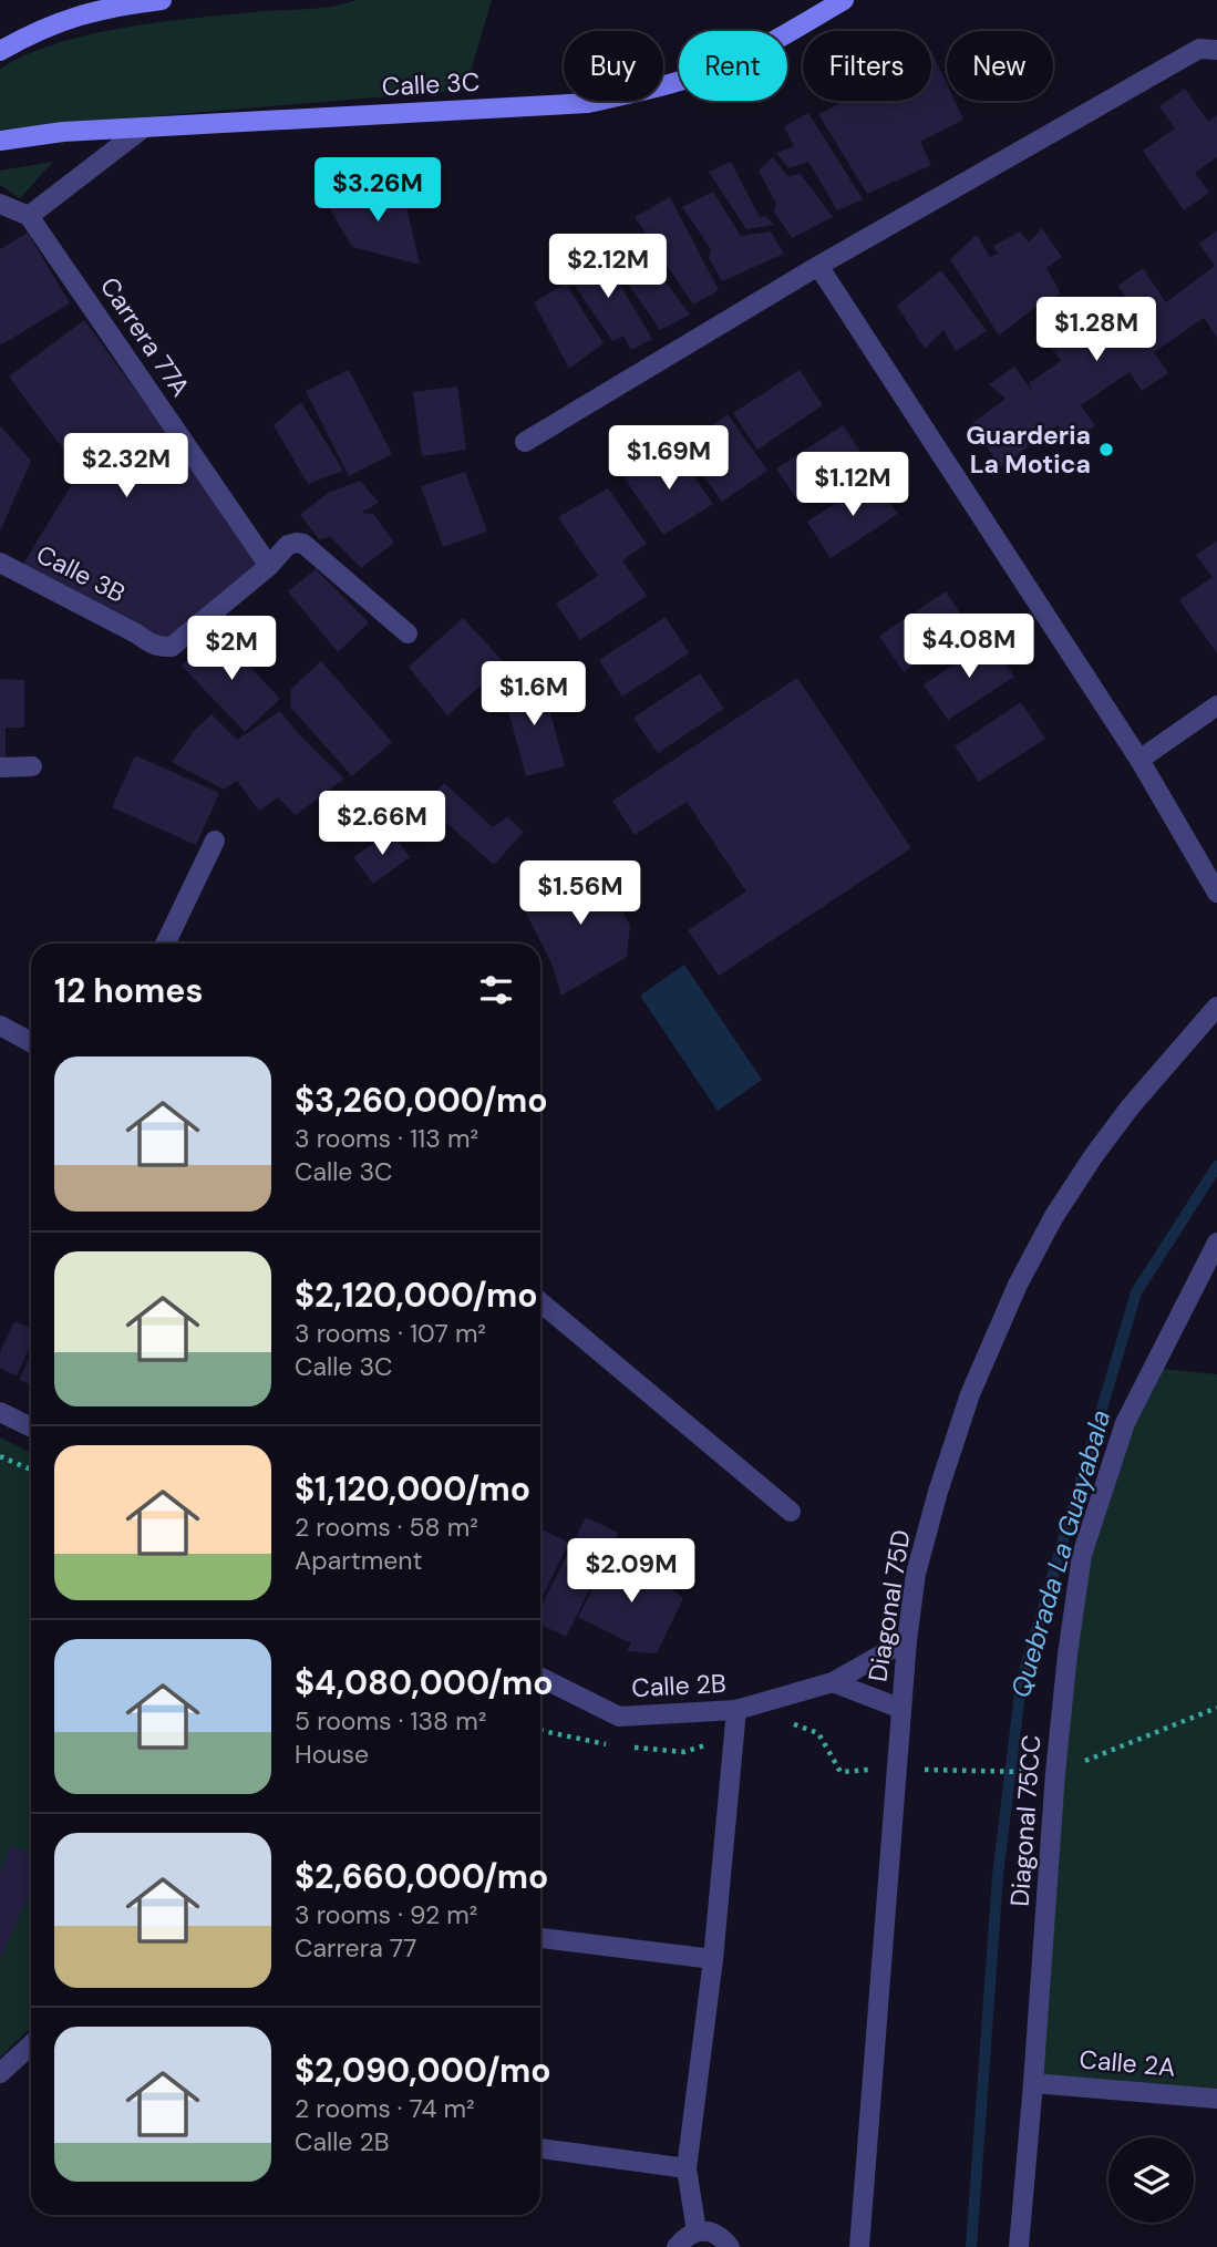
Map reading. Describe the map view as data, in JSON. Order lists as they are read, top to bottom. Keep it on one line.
{"streets":{"main road":["Calle 3C"],"street":["Carrera 77A","Calle 3B","Diagonal 75D","Calle 2B","Diagonal 75CC","Calle 2A"]},"crossings":[["Carrera 77A","Calle 3B"],["Diagonal 75D","Calle 2B"],["Diagonal 75CC","Calle 2A"]],"water":["Quebrada La Guayabala"],"places":["Guarderia La Motica"],"page":{"chip":["Buy","Rent","Filters","New"],"price":["$3.26M","$2.12M","$1.28M","$1.69M","$2.32M","$1.12M","$4.08M","$2M","$1.6M","$2.66M","$1.56M","$2.09M"],"heading":"12 homes","list":[{"name":"$3,260,000/mo","note":"3 rooms · 113 m² · Calle 3C"},{"name":"$2,120,000/mo","note":"3 rooms · 107 m² · Calle 3C"},{"name":"$1,120,000/mo","note":"2 rooms · 58 m² · Apartment"},{"name":"$4,080,000/mo","note":"5 rooms · 138 m² · House"},{"name":"$2,660,000/mo","note":"3 rooms · 92 m² · Carrera 77"},{"name":"$2,090,000/mo","note":"2 rooms · 74 m² · Calle 2B"}]}}
